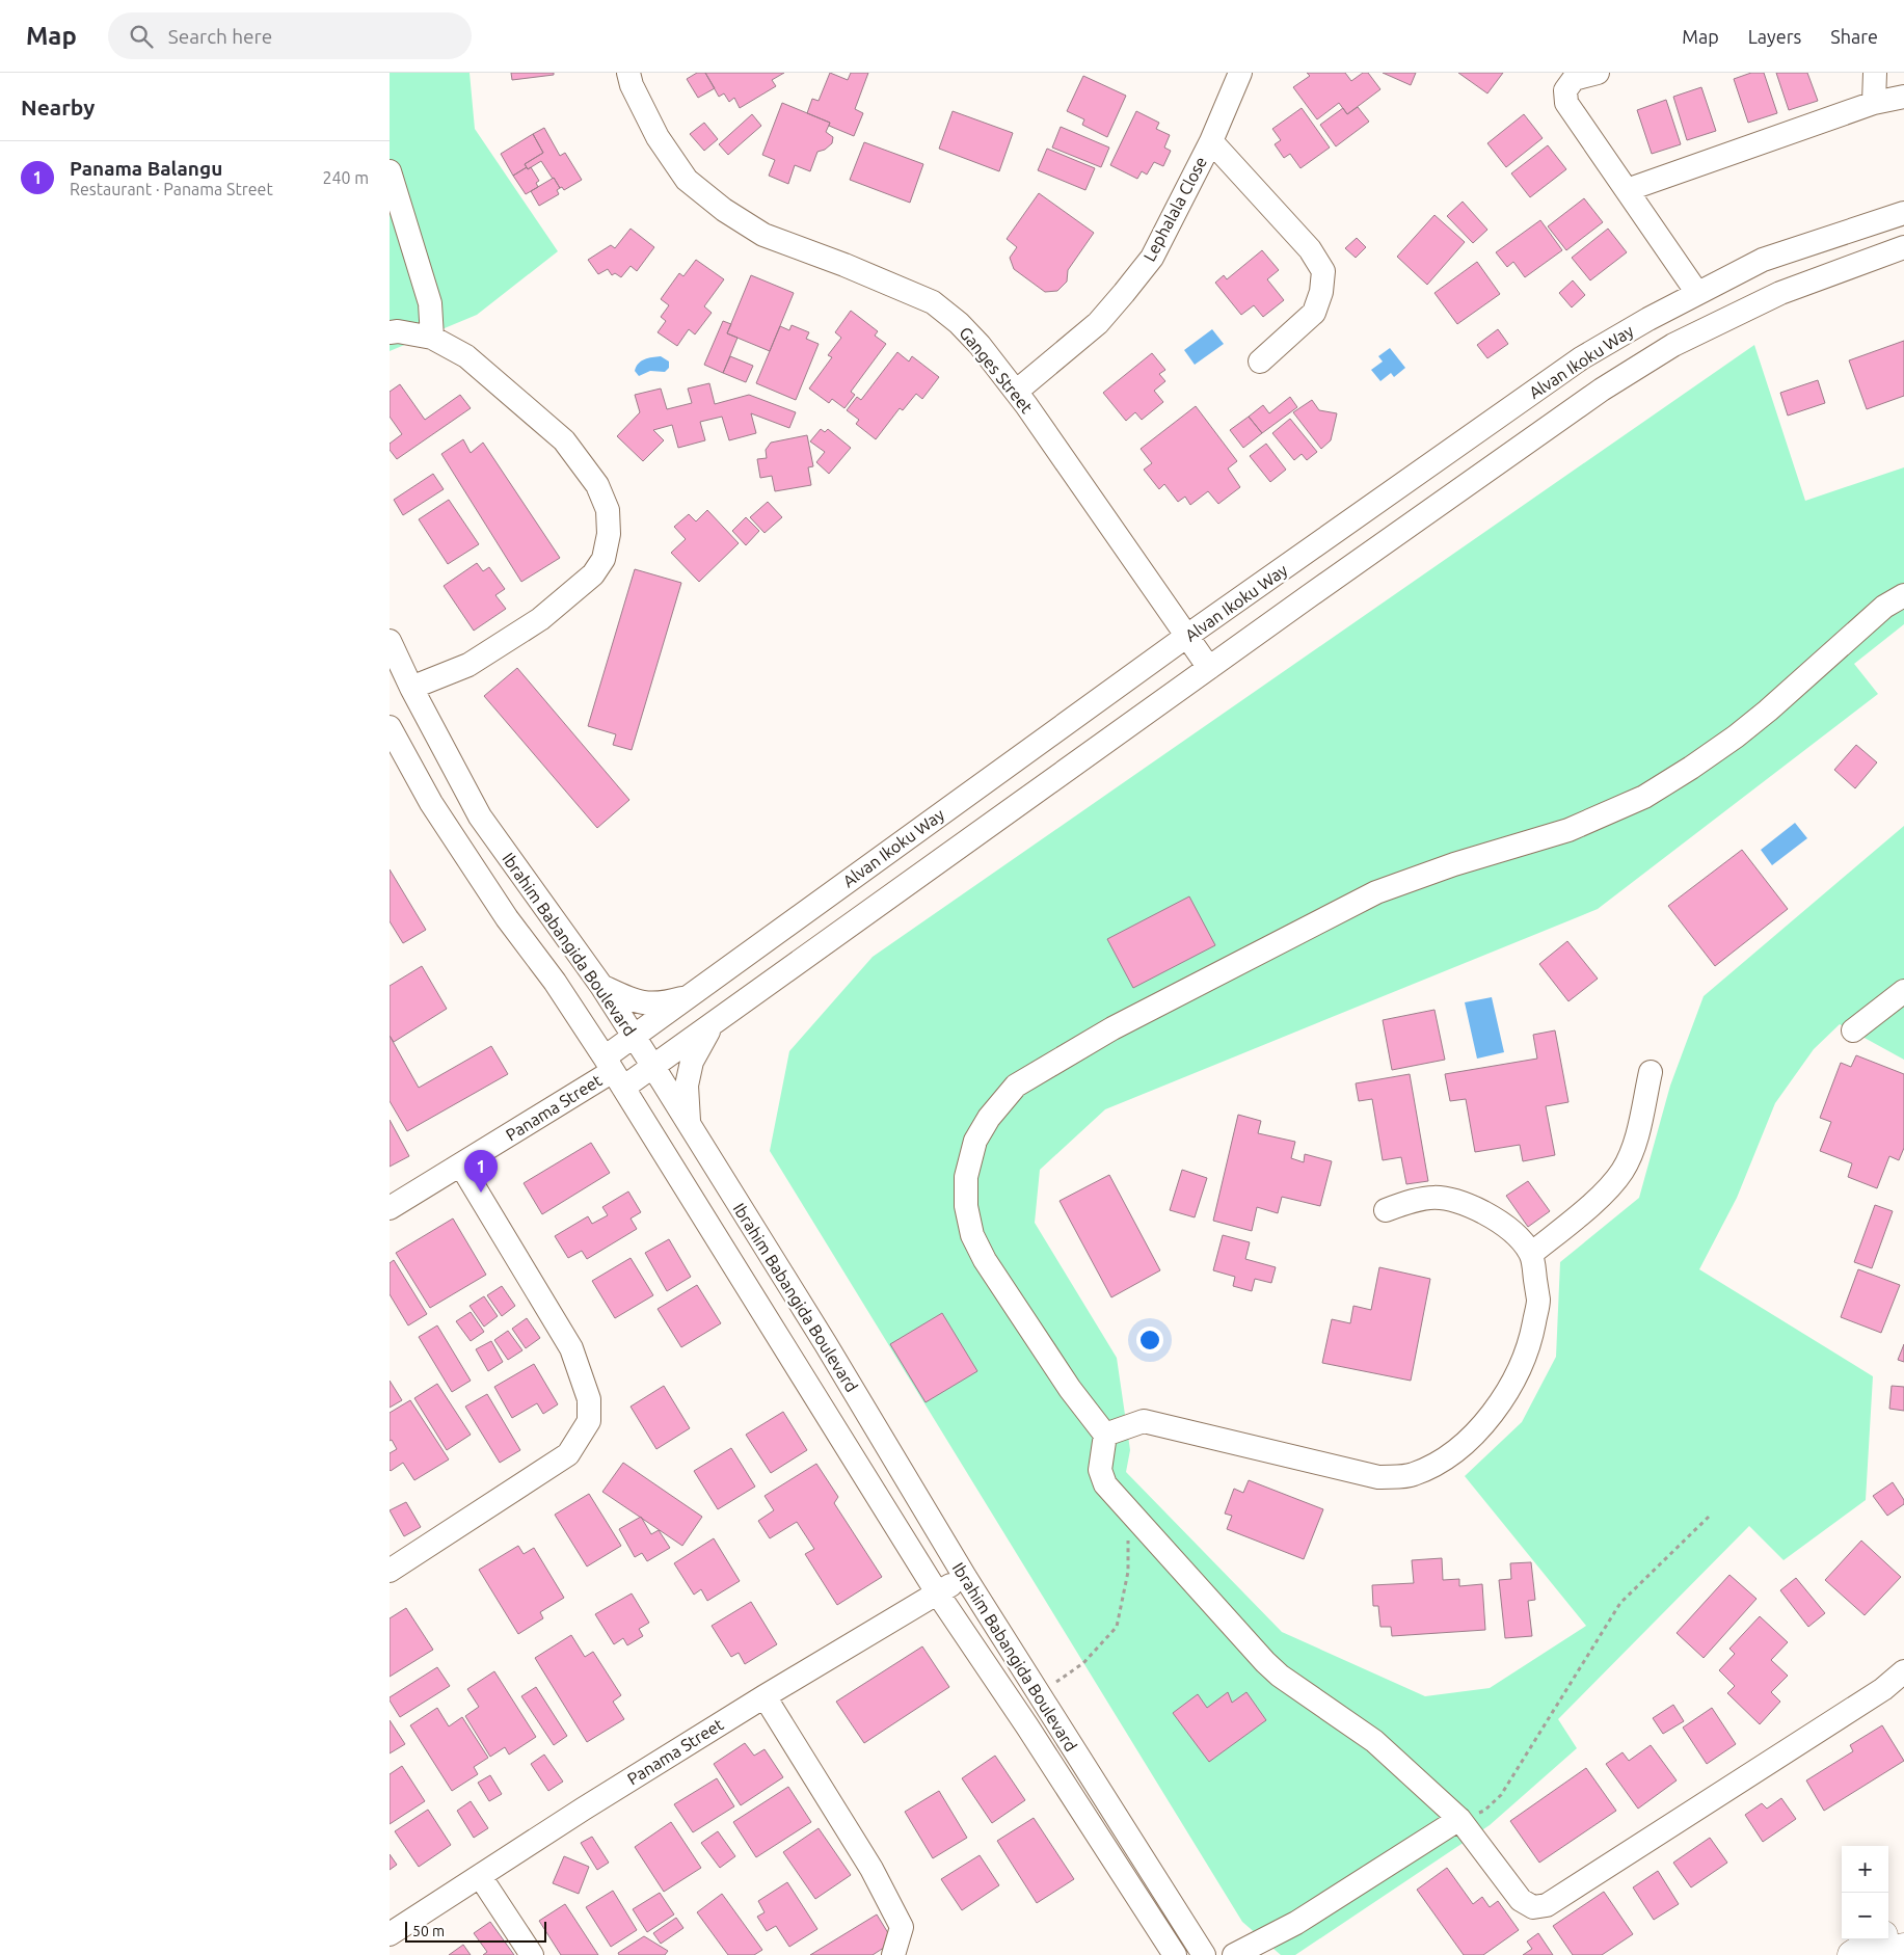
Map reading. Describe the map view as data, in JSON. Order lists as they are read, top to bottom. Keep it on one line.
{"streets":{"street":["Lephalala Close","Alvan Ikoku Way","Ganges Street","Ibrahim Babangida Boulevard","Panama Street"]},"crossings":[["Lephalala Close","Ganges Street"],["Alvan Ikoku Way","Ganges Street"],["Alvan Ikoku Way","Ibrahim Babangida Boulevard"],["Alvan Ikoku Way","Panama Street"],["Ibrahim Babangida Boulevard","Panama Street"]],"scale_bar":"50 m","page":{"header":"Map","search":"Search here","nav":["Map","Layers","Share"],"heading":"Nearby","list":[{"mark":"1","name":"Panama Balangu","note":"Restaurant · Panama Street","value":"240 m"}],"pins":"1","map_buttons":["+","−"],"scale":"50 m"}}
